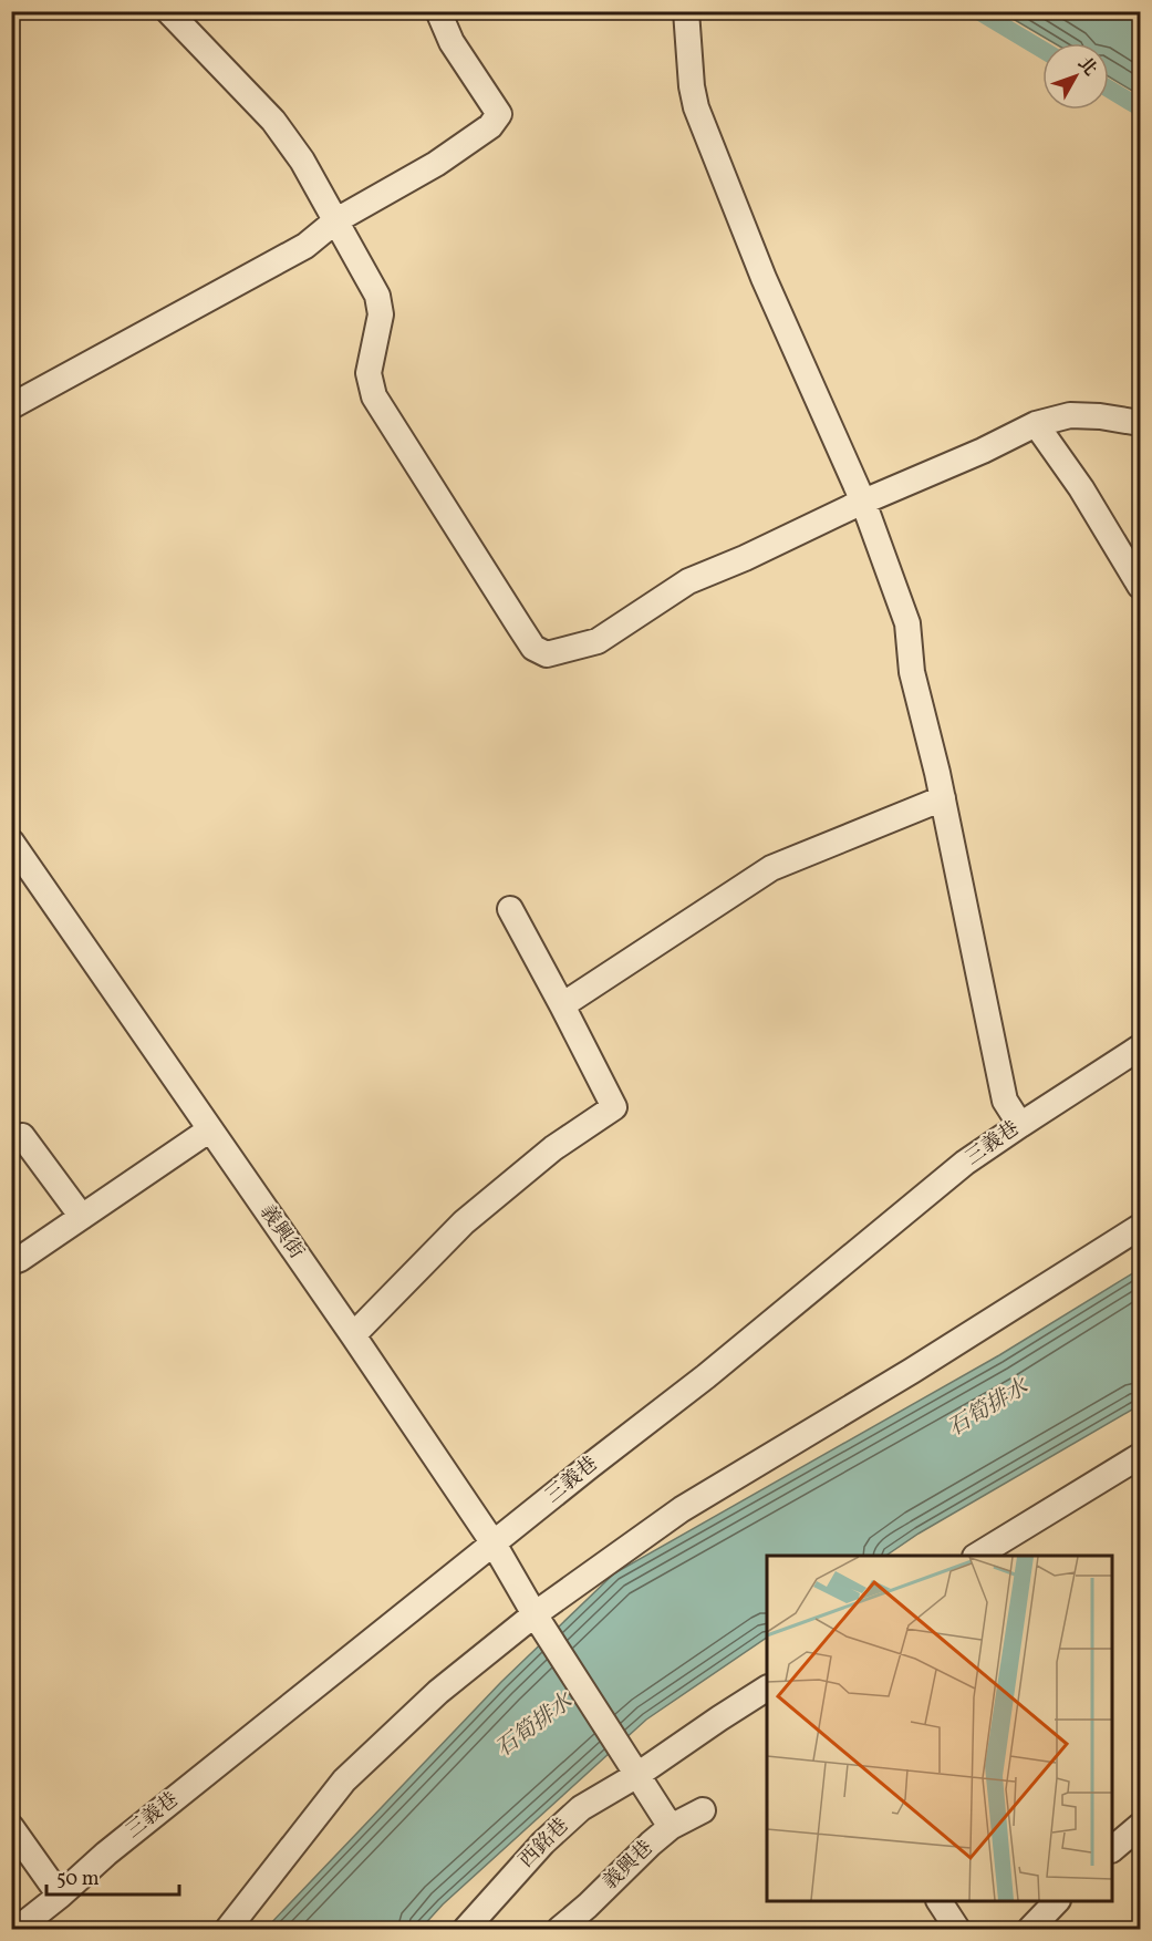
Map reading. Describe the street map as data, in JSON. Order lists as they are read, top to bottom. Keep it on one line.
{"streets":{"street":["三義巷","義興街","西銘巷","義興巷"]},"crossings":[["三義巷","義興街"],["義興街","西銘巷"],["義興街","義興巷"]],"water":["石筍排水"],"scale_bar":"50 m","north":"top right"}
